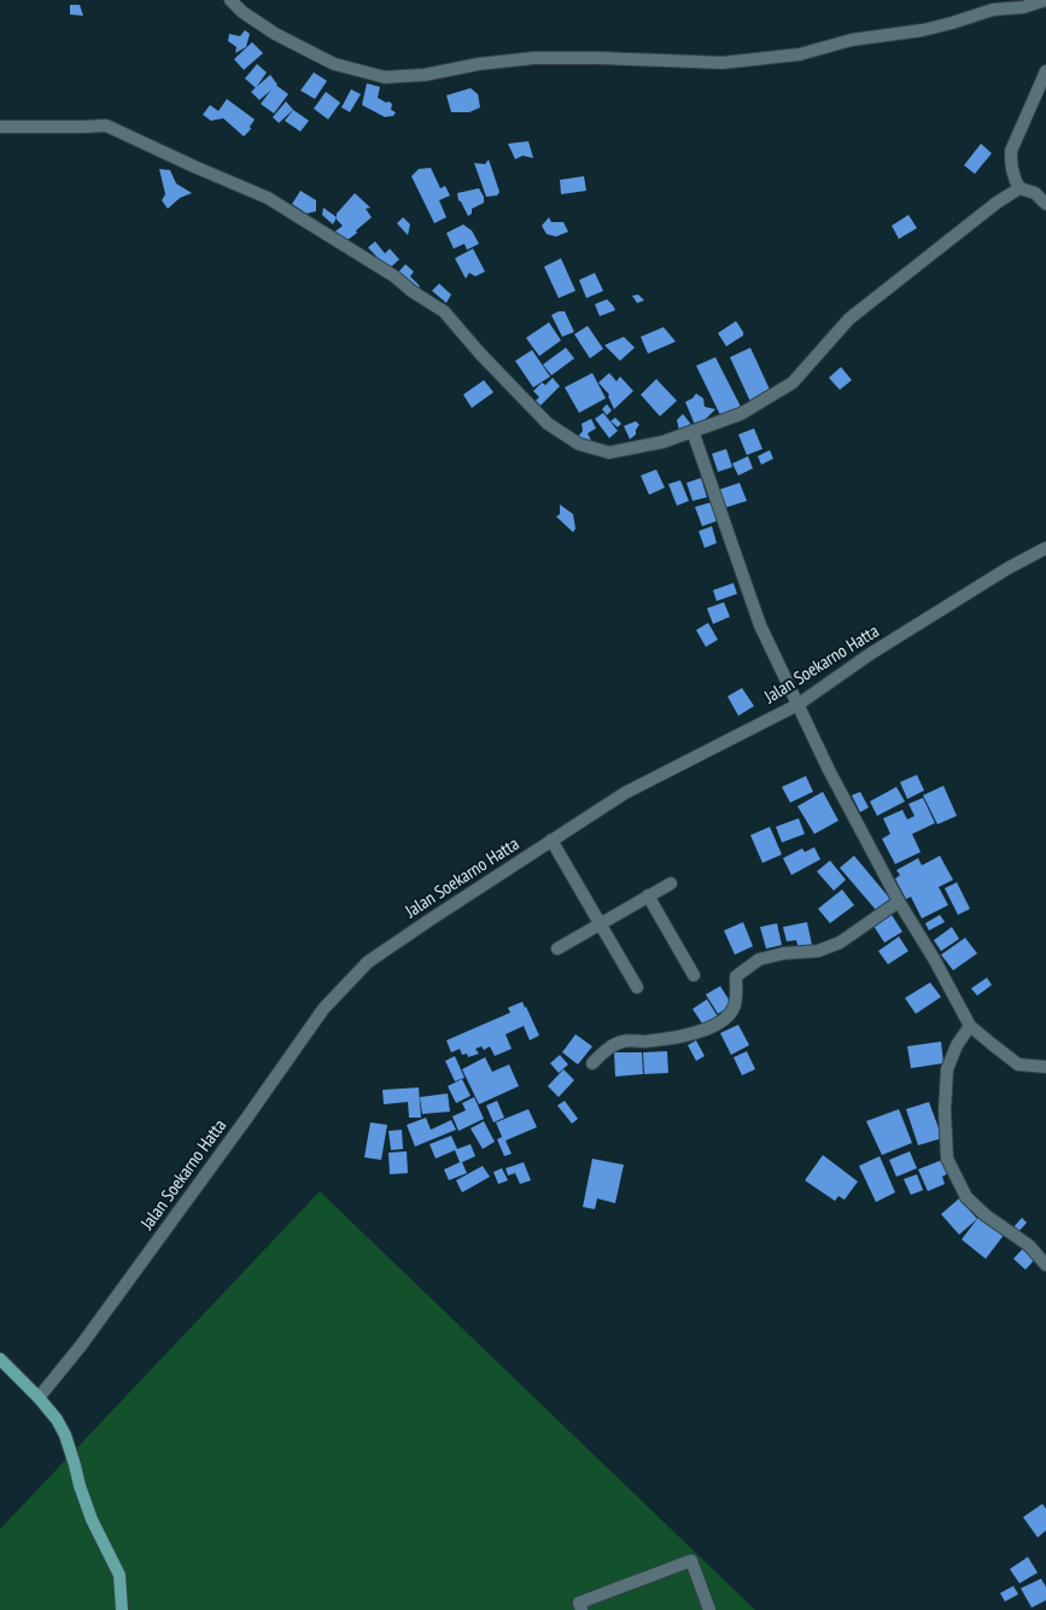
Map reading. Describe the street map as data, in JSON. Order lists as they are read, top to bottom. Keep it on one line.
{"streets":{"street":["Jalan Soekarno Hatta"]}}
